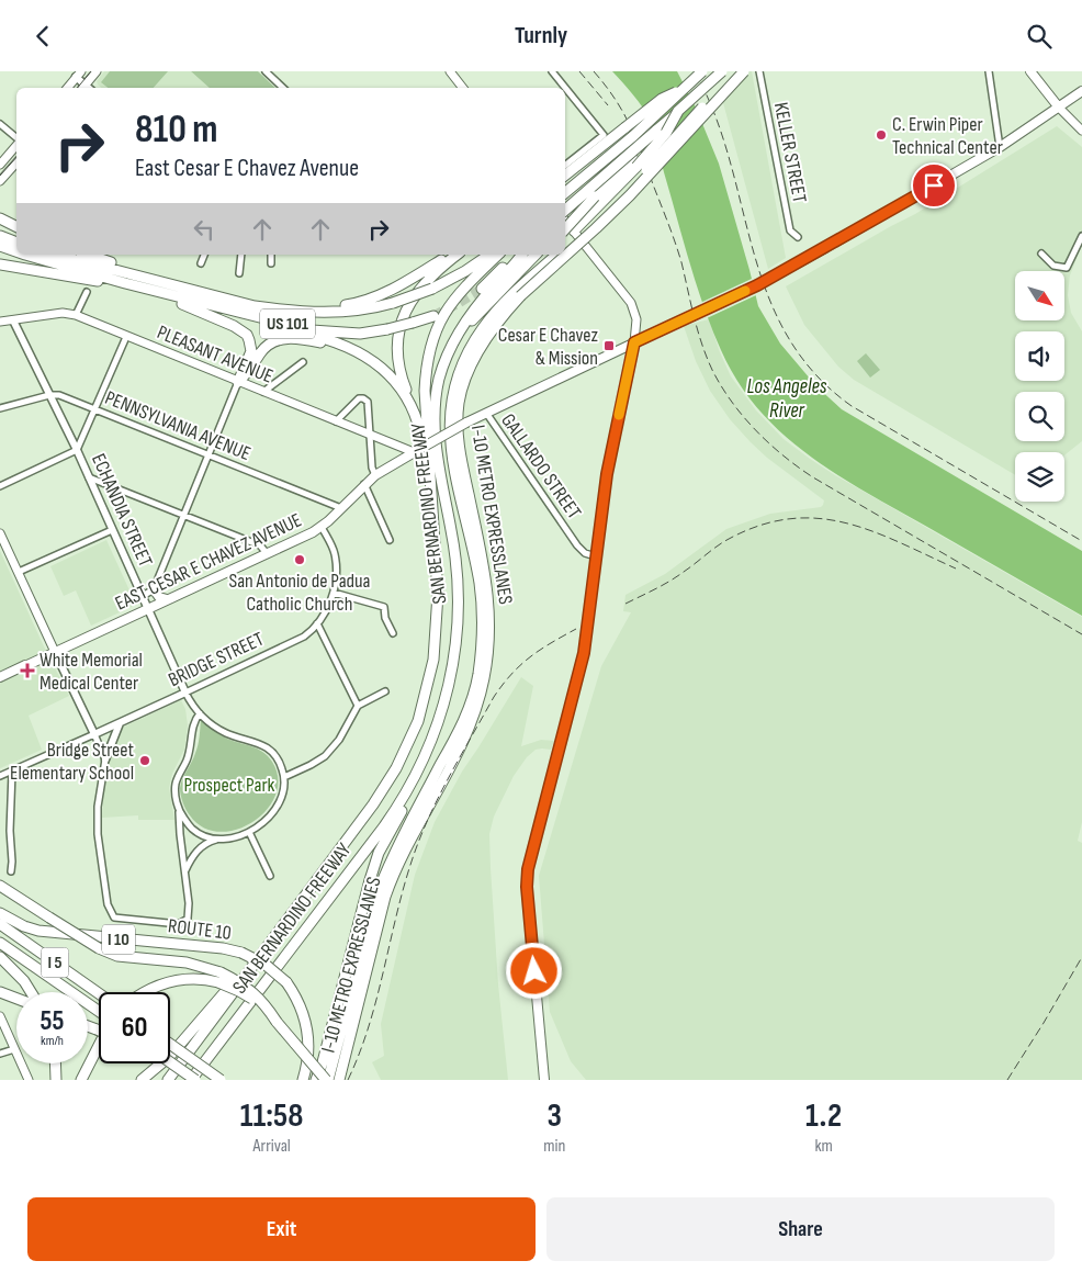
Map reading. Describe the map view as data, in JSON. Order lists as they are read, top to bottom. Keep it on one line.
{"streets":{"highway":["US 101","SAN BERNARDINO FREEWAY","I-10 METRO EXPRESSLANES","ROUTE 10","I 10","I 5"],"main road":["PLEASANT AVENUE","EAST CESAR E CHAVEZ AVENUE"],"street":["KELLER STREET","PENNSYLVANIA AVENUE","GALLARDO STREET","ECHANDIA STREET","BRIDGE STREET"]},"crossings":[["PLEASANT AVENUE","ECHANDIA STREET"],["PLEASANT AVENUE","EAST CESAR E CHAVEZ AVENUE"],["PENNSYLVANIA AVENUE","ECHANDIA STREET"],["PENNSYLVANIA AVENUE","EAST CESAR E CHAVEZ AVENUE"],["GALLARDO STREET","EAST CESAR E CHAVEZ AVENUE"],["ECHANDIA STREET","EAST CESAR E CHAVEZ AVENUE"],["ECHANDIA STREET","BRIDGE STREET"],["EAST CESAR E CHAVEZ AVENUE","BRIDGE STREET"]],"water":["Los Angeles River"],"parks":["Prospect Park"],"places":{"other":["C. Erwin Piper Technical Center","San Antonio de Padua Catholic Church","Bridge Street Elementary School"],"transit":["Cesar E Chavez & Mission"],"health":["White Memorial Medical Center"]},"north":"bottom right","page":{"header":"Turnly","turn":["810 m","East Cesar E Chavez Avenue"],"speed":"55 km/h","limit":"60","eta":["11:58","Arrival","3","min","1.2","km"],"buttons":["Exit","Share"]}}
